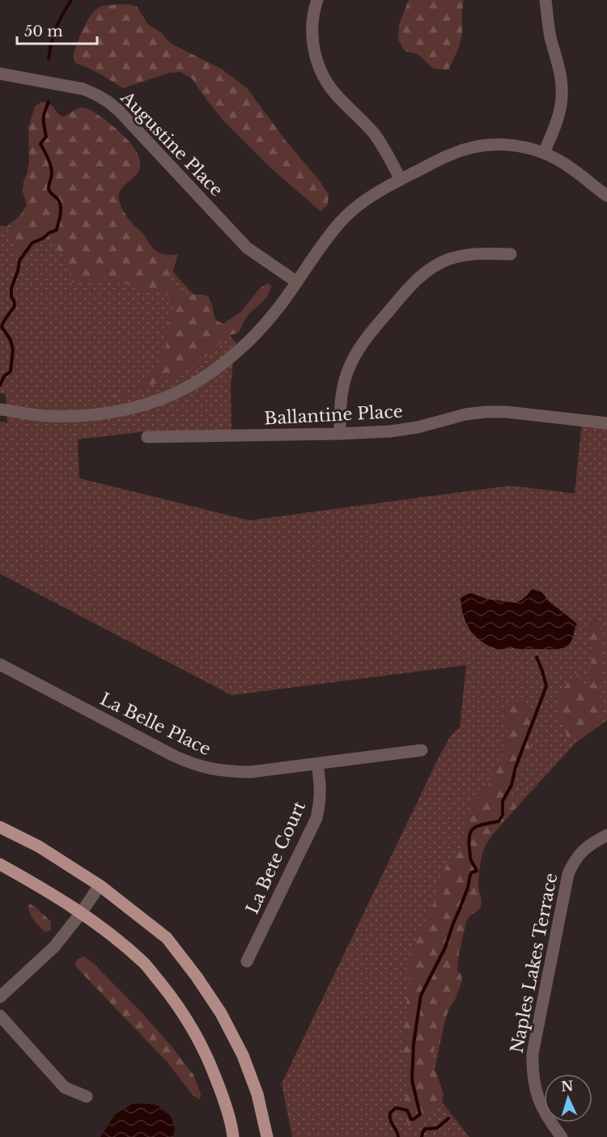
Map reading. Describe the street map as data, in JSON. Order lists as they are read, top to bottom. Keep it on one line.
{"streets":{"street":["Augustine Place","Ballantine Place","La Belle Place","La Bete Court","Naples Lakes Terrace"]},"crossings":[["La Belle Place","La Bete Court"]],"scale_bar":"50 m","north":"top"}
